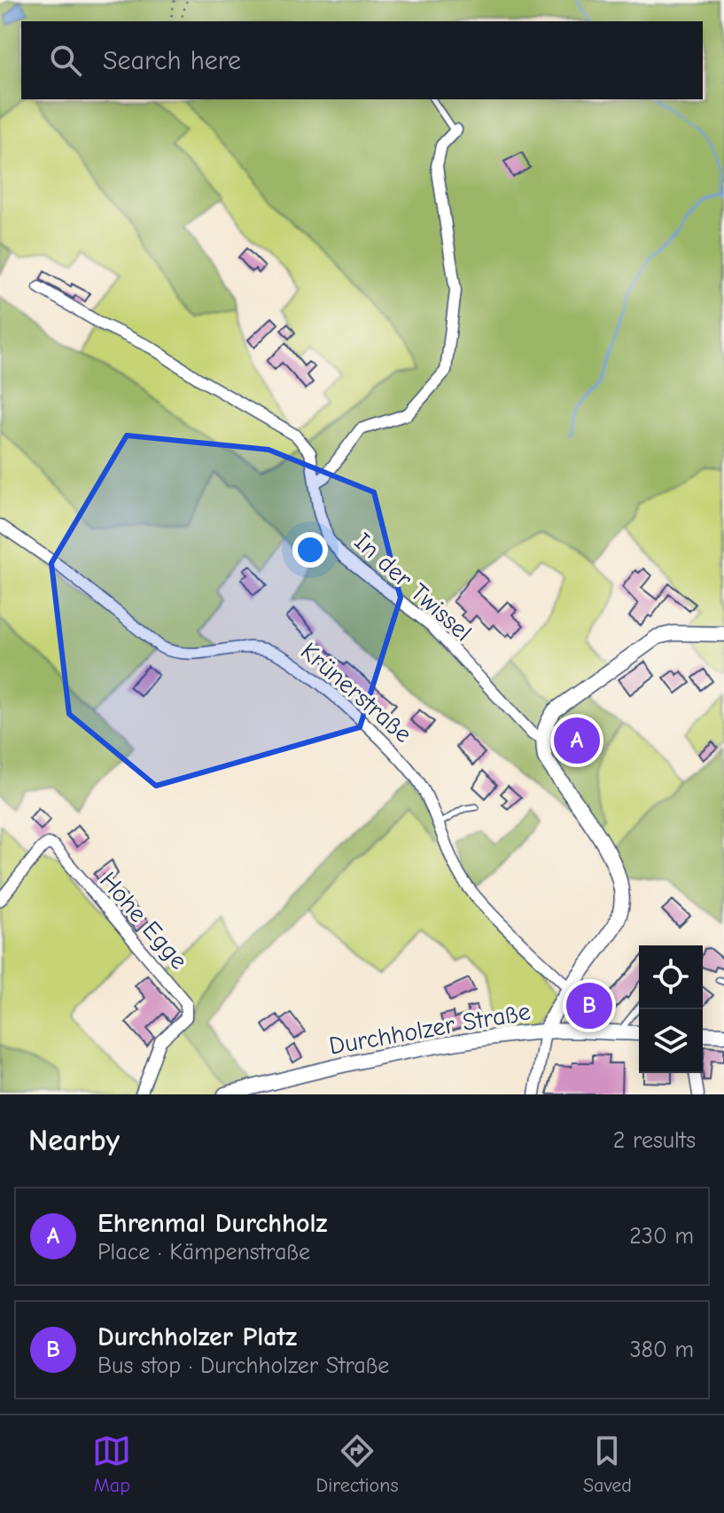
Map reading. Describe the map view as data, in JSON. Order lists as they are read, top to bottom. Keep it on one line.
{"streets":{"street":["In der Twissel","Krünerstraße","Hohe Egge","Durchholzer Straße"]},"page":{"search":"Search here","pins":["A","B"],"heading":["Nearby","2 results"],"list":[{"mark":"A","name":"Ehrenmal Durchholz","note":"Place · Kämpenstraße","value":"230 m"},{"mark":"B","name":"Durchholzer Platz","note":"Bus stop · Durchholzer Straße","value":"380 m"}],"nav":["Map","Directions","Saved"]}}
